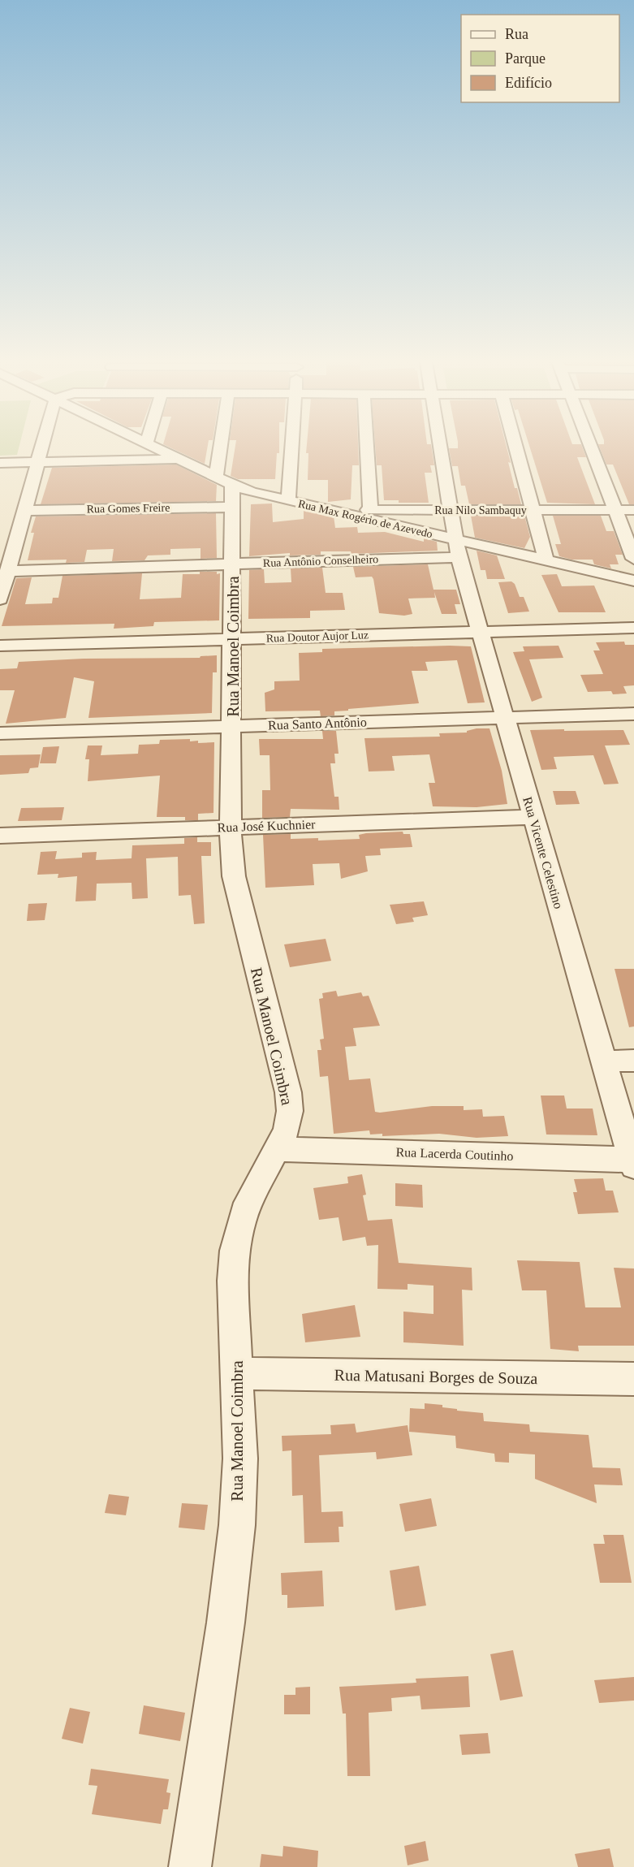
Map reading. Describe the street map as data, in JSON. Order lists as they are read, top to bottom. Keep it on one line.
{"streets":{"street":["Rua Gomes Freire","Rua Nilo Sambaquy","Rua Max Rogério de Azevedo","Rua Antônio Conselheiro","Rua Doutor Aujor Luz","Rua Manoel Coimbra","Rua Santo Antônio","Rua José Kuchnier","Rua Vicente Celestino","Rua Lacerda Coutinho","Rua Matusani Borges de Souza"]},"crossings":[["Rua Gomes Freire","Rua Manoel Coimbra"],["Rua Nilo Sambaquy","Rua Max Rogério de Azevedo"],["Rua Nilo Sambaquy","Rua Vicente Celestino"],["Rua Max Rogério de Azevedo","Rua Manoel Coimbra"],["Rua Max Rogério de Azevedo","Rua Vicente Celestino"],["Rua Antônio Conselheiro","Rua Manoel Coimbra"],["Rua Antônio Conselheiro","Rua Vicente Celestino"],["Rua Doutor Aujor Luz","Rua Manoel Coimbra"],["Rua Doutor Aujor Luz","Rua Vicente Celestino"],["Rua Manoel Coimbra","Rua Santo Antônio"],["Rua Manoel Coimbra","Rua José Kuchnier"],["Rua Manoel Coimbra","Rua Lacerda Coutinho"],["Rua Manoel Coimbra","Rua Matusani Borges de Souza"],["Rua Santo Antônio","Rua Vicente Celestino"],["Rua José Kuchnier","Rua Vicente Celestino"],["Rua Vicente Celestino","Rua Lacerda Coutinho"]],"legend":["Rua","Parque","Edifício"]}
